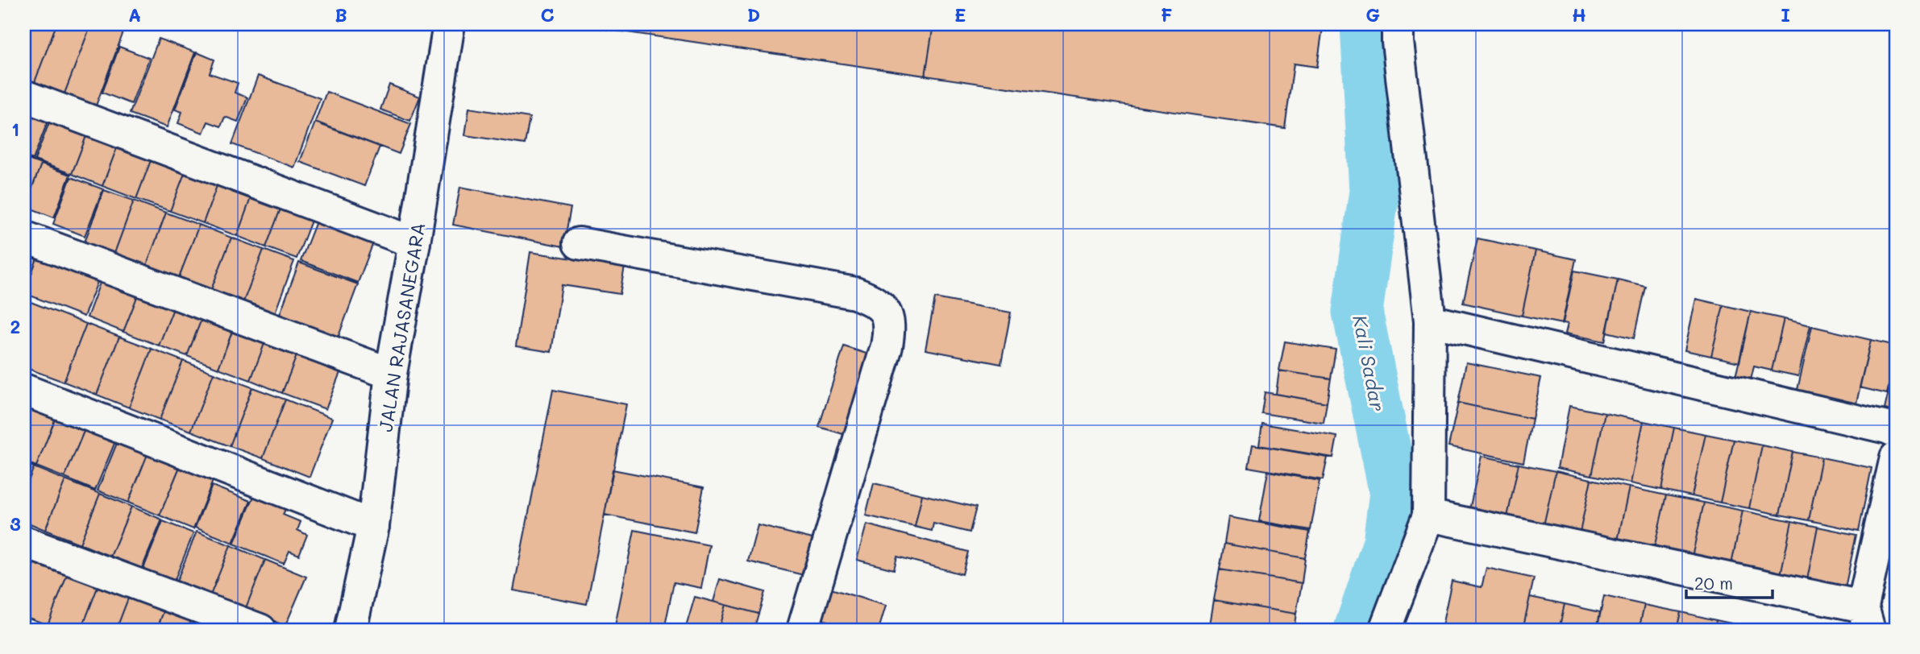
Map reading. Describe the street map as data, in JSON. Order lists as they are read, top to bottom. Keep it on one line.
{"streets":{"street":["JALAN RAJASANEGARA"]},"water":["Kali Sadar"],"scale_bar":"20 m","grid":{"columns":["A","B","C","D","E","F","G","H","I"],"rows":["1","2","3"]}}
